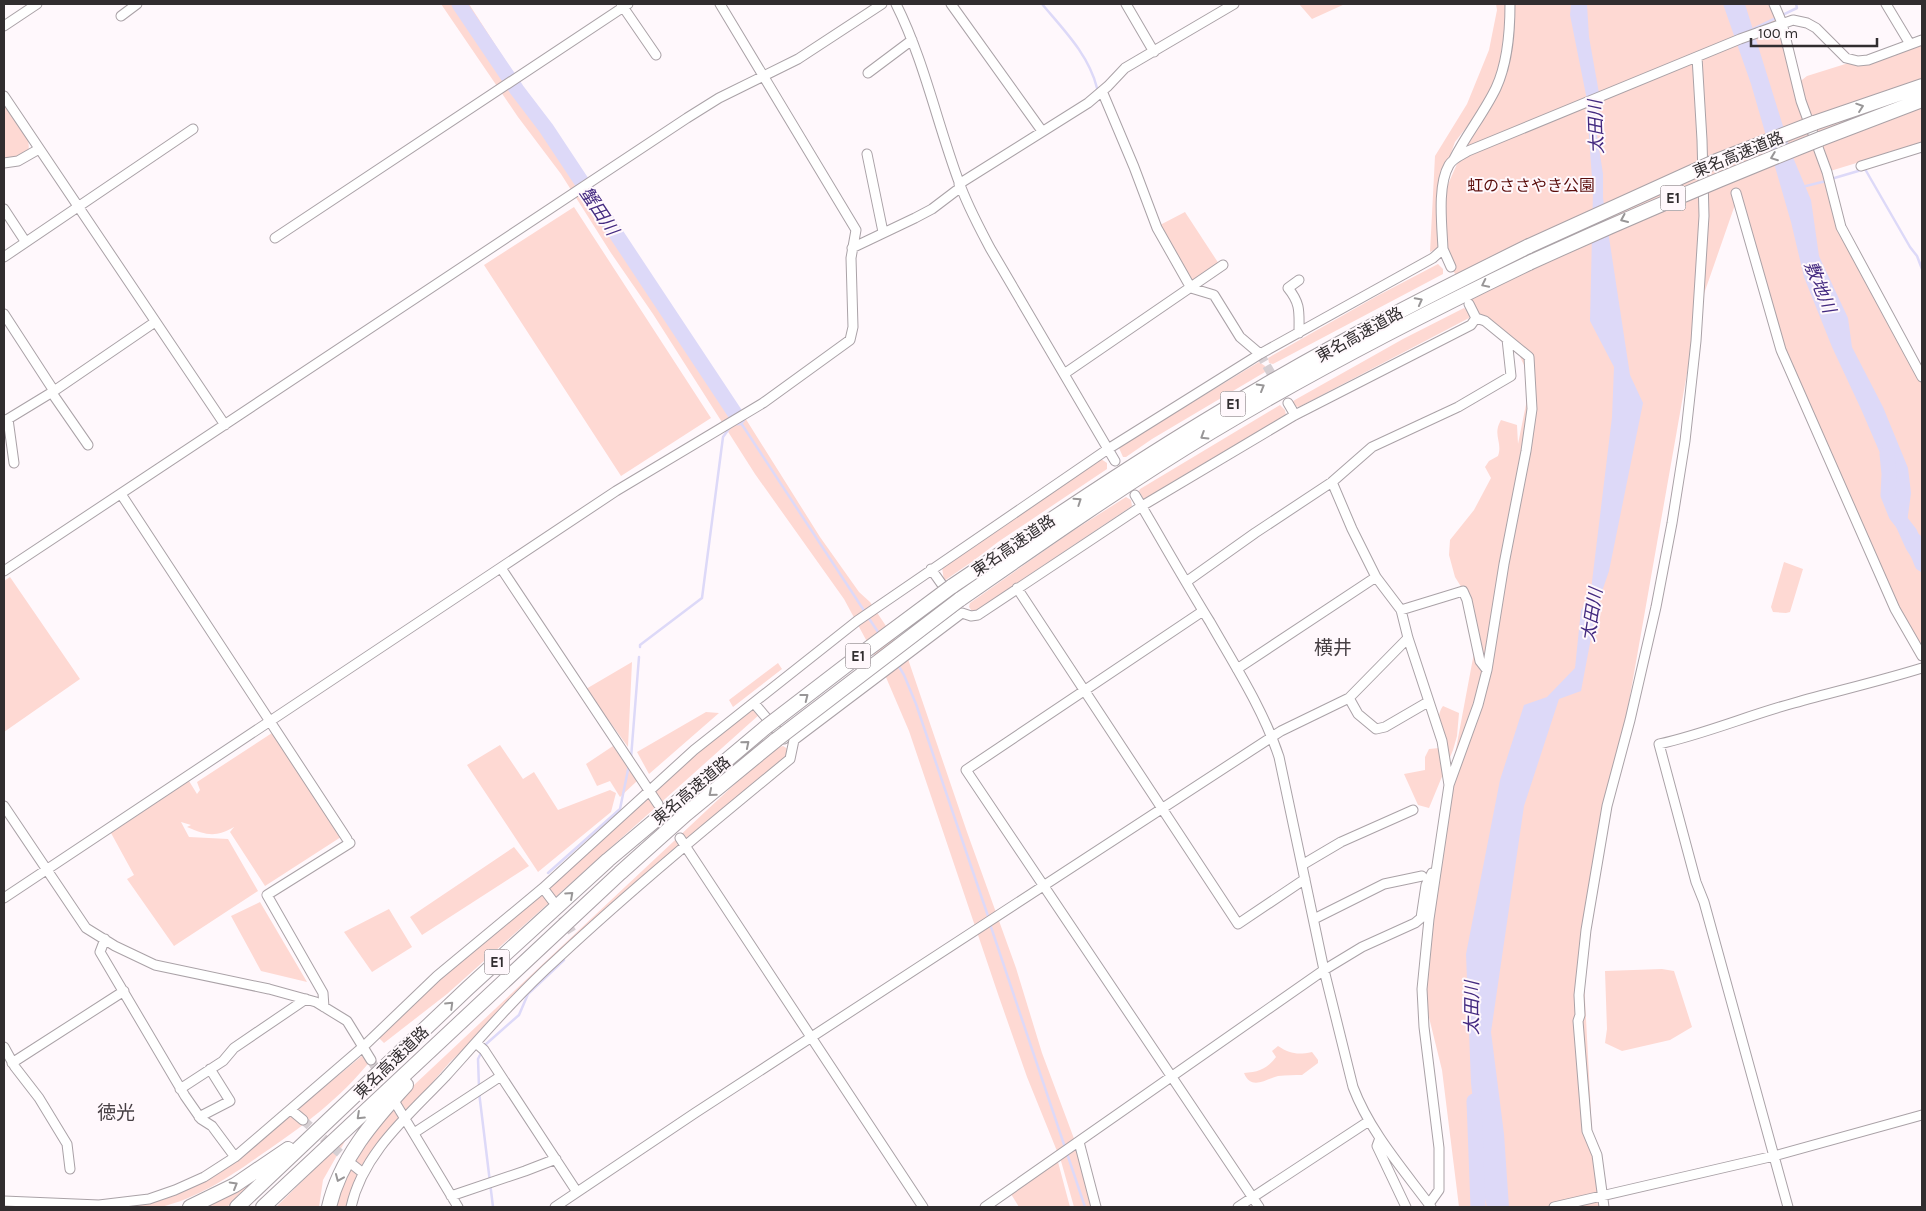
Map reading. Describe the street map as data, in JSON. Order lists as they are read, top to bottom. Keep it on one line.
{"streets":{"highway":["東名高速道路","E1"]},"districts":["横井","徳光"],"water":["太田川","蟹田川","敷地川"],"parks":["虹のささやき公園"],"scale_bar":"100 m"}
